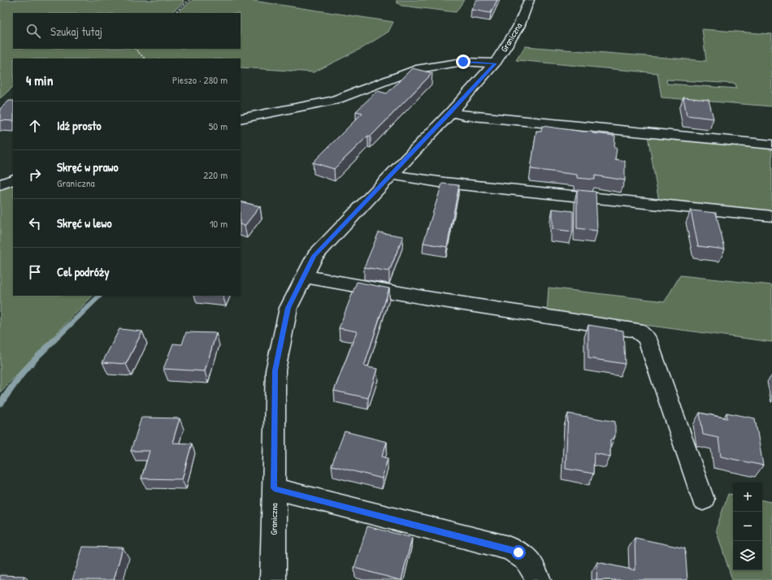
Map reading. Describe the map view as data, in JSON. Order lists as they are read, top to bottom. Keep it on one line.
{"streets":{"street":["Graniczna"]},"page":{"search":"Szukaj tutaj","heading":["4 min","Pieszo · 280 m"],"list":[["Idź prosto","50 m"],["Skręć w prawo","Graniczna","220 m"],["Skręć w lewo","10 m"],"Cel podróży"],"map_buttons":["+","−"]}}
